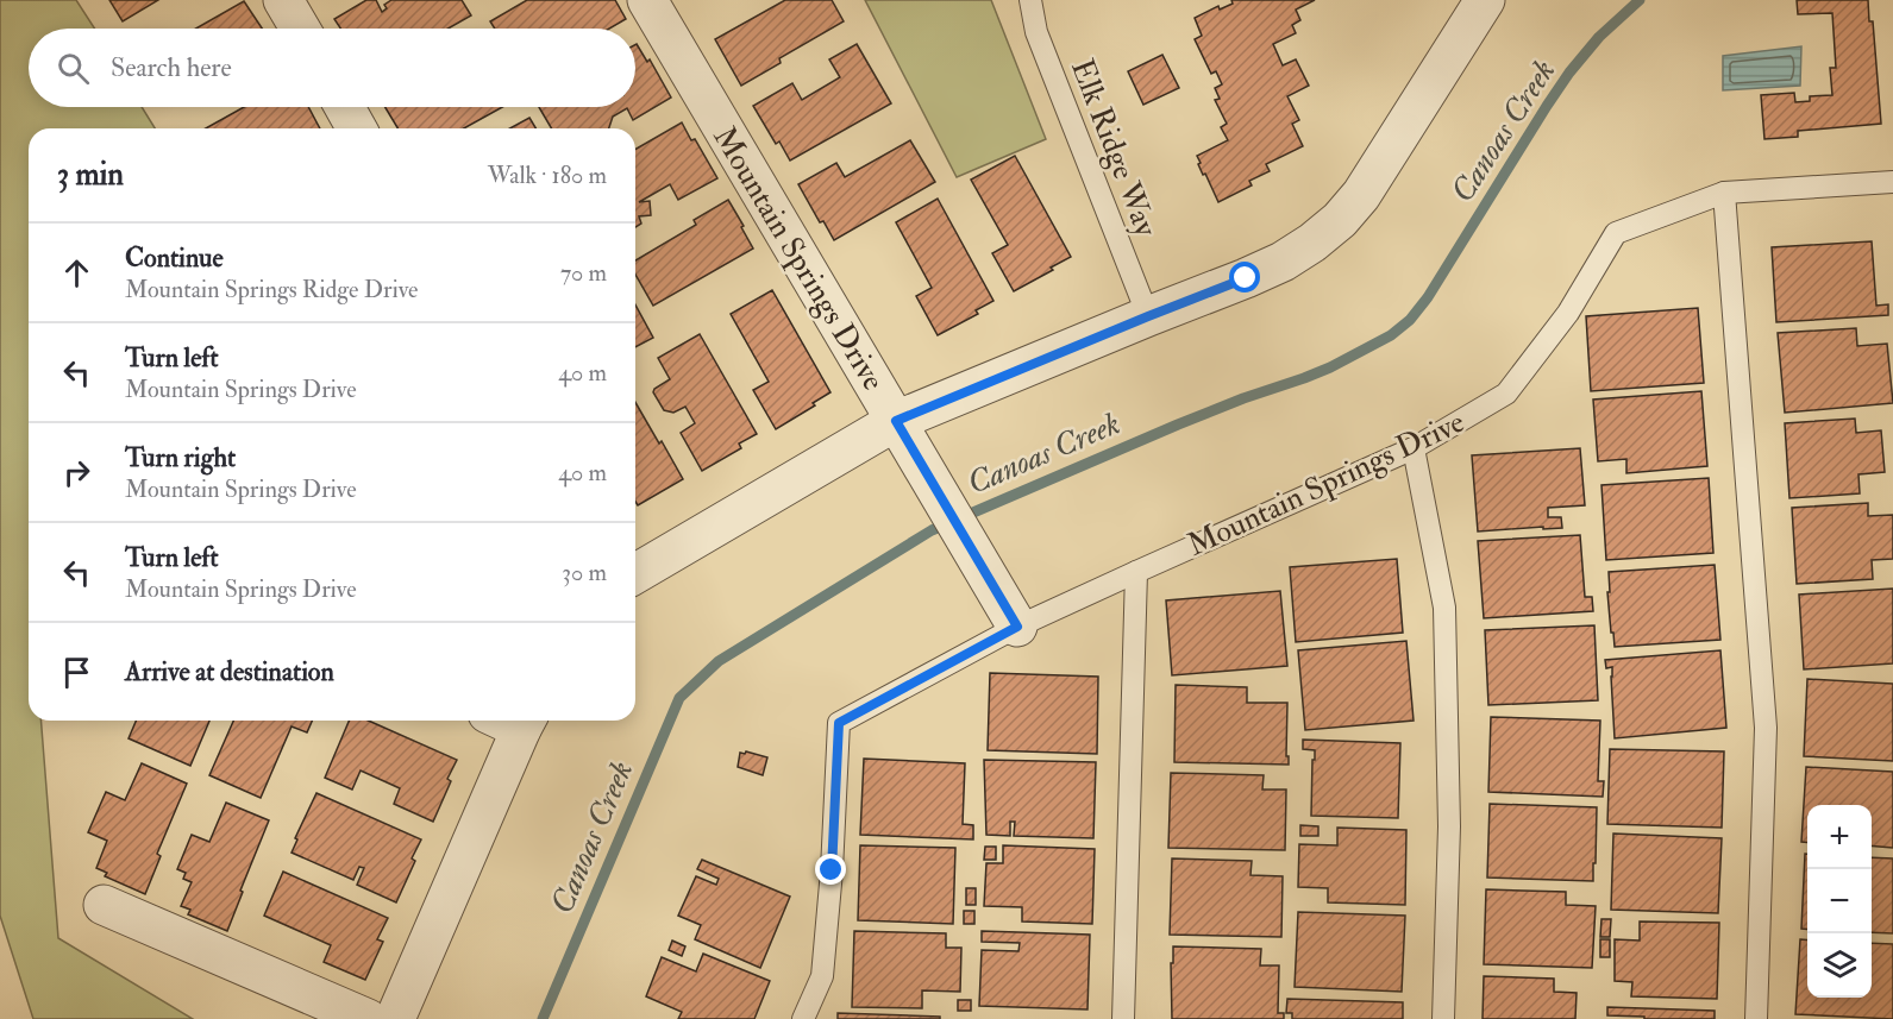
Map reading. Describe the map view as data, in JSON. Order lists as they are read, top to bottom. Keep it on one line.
{"streets":{"street":["Mountain Springs Drive"],"lane":["Elk Ridge Way"]},"water":["Canoas Creek"],"page":{"search":"Search here","heading":["3 min","Walk · 180 m"],"list":[["Continue","Mountain Springs Ridge Drive","70 m"],["Turn left","Mountain Springs Drive","40 m"],["Turn right","Mountain Springs Drive","40 m"],["Turn left","Mountain Springs Drive","30 m"],"Arrive at destination"],"map_buttons":["+","−"]}}
